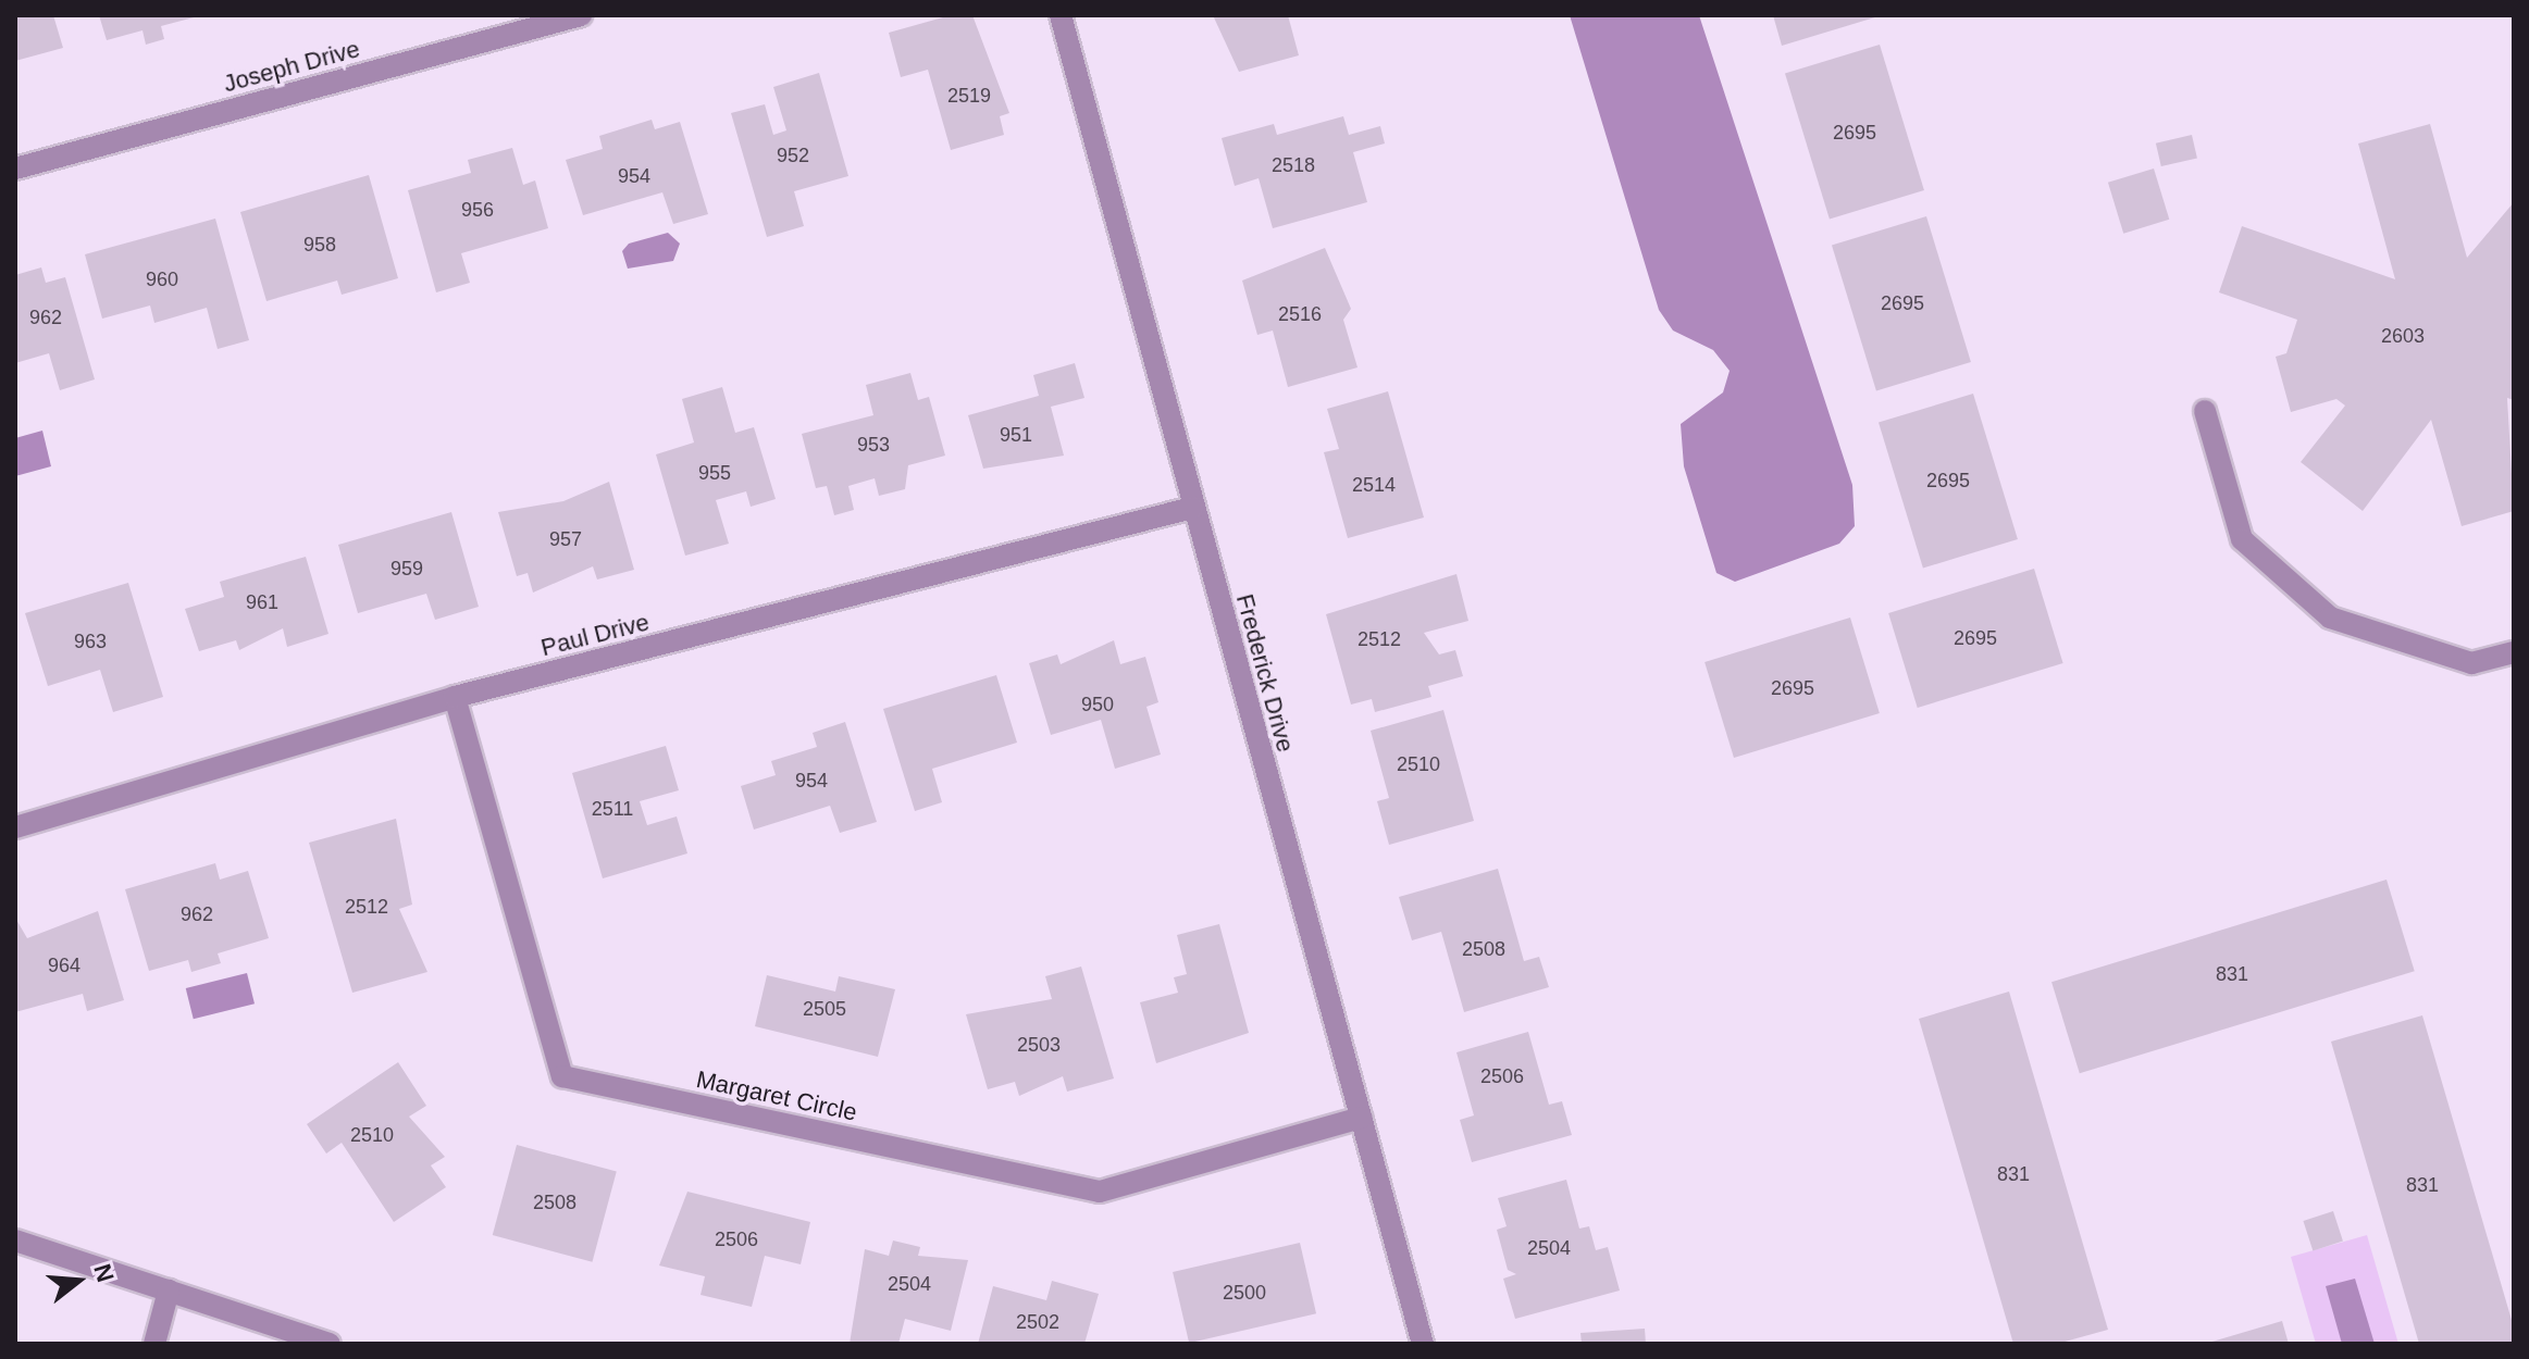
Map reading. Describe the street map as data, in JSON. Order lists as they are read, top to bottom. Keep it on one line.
{"streets":{"street":["Joseph Drive","Paul Drive","Frederick Drive","Margaret Circle"]},"crossings":[["Paul Drive","Frederick Drive"],["Paul Drive","Margaret Circle"],["Frederick Drive","Margaret Circle"]],"house_numbers":["2519","2695","952","2518","954","956","958","960","2695","2516","962","2603","951","953","955","2695","2514","957","959","961","2695","2512","963","2695","950","2510","954","2511","2512","962","2508","964","831","2505","2503","2506","2510","831","831","2508","2506","2504","2504","2500","2502"],"north":"right"}
